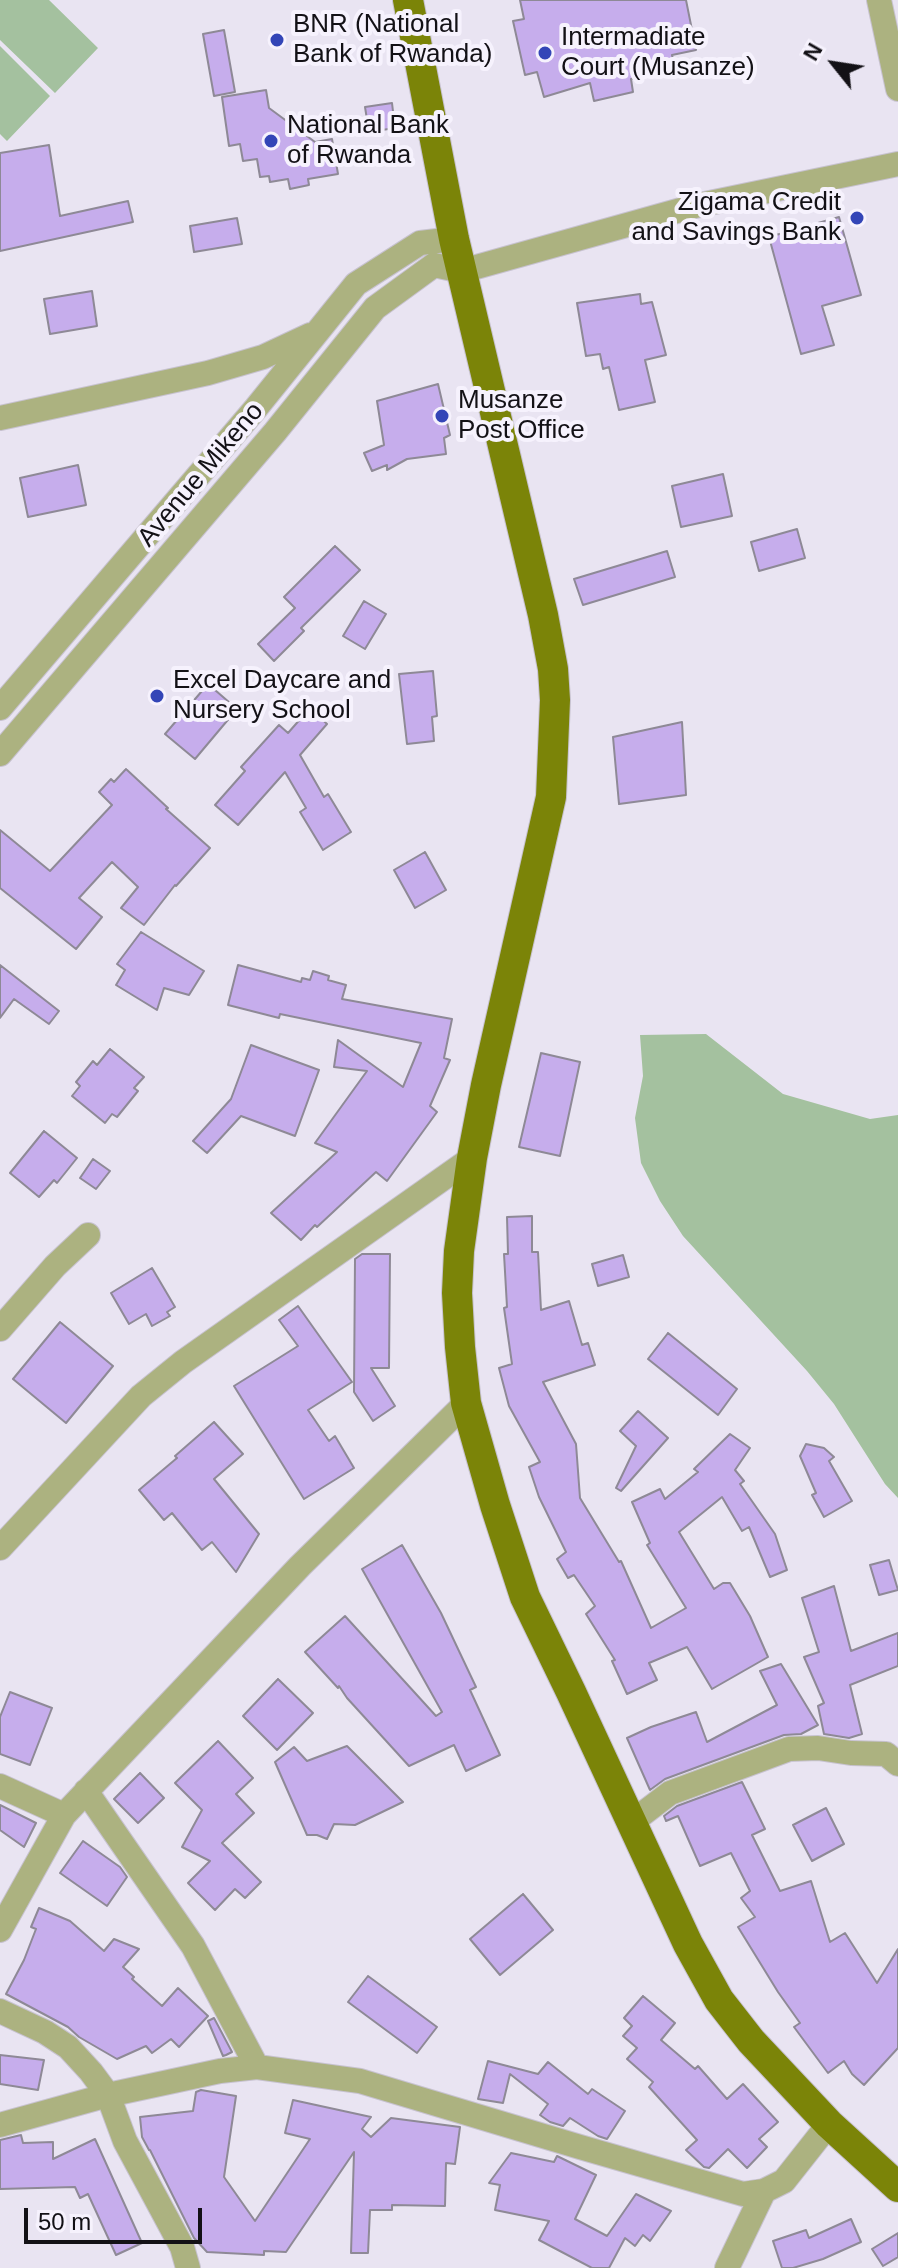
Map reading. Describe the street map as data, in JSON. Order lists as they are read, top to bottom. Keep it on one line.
{"streets":{"street":["Avenue Mikeno"]},"places":["BNR (National Bank of Rwanda)","Intermadiate Court (Musanze)","National Bank of Rwanda","Zigama Credit and Savings Bank","Musanze Post Office","Excel Daycare and Nursery School"],"scale_bar":"50 m","north":"top left"}
